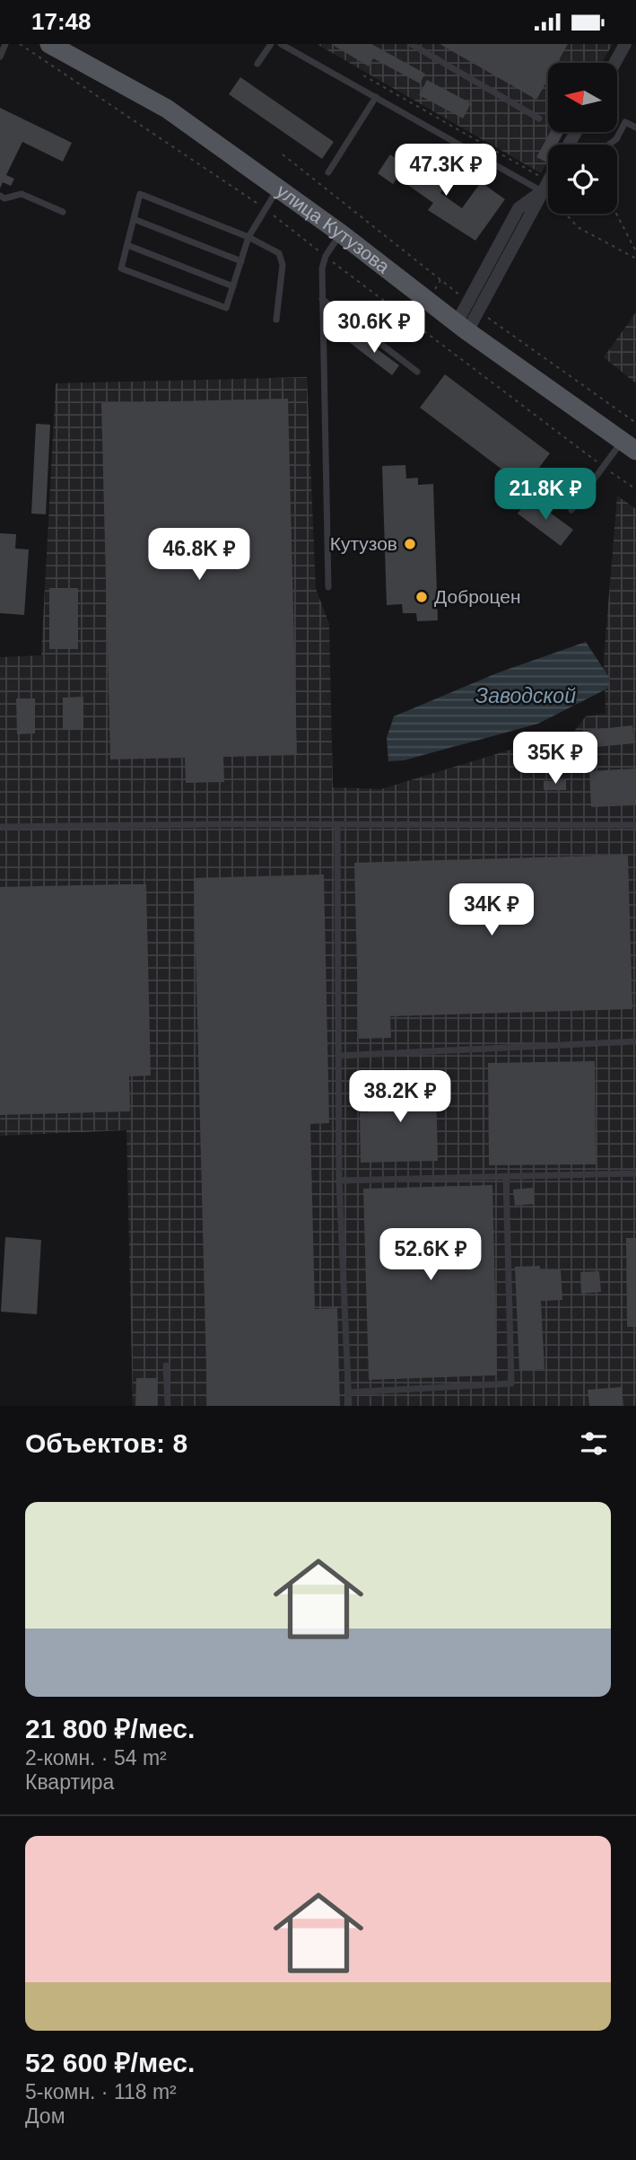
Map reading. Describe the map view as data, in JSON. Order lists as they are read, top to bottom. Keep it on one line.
{"streets":{"main road":["улица Кутузова"]},"water":["Заводской"],"places":["Кутузов","Доброцен"],"north":"left","page":{"status":"17:48","price":["47.3K ₽","30.6K ₽","21.8K ₽","46.8K ₽","35K ₽","34K ₽","38.2K ₽","52.6K ₽"],"heading":"Объектов: 8","list":[{"name":"21 800 ₽/мес.","note":"2-комн. · 54 m² · Квартира"},{"name":"52 600 ₽/мес.","note":"5-комн. · 118 m² · Дом"}]}}
